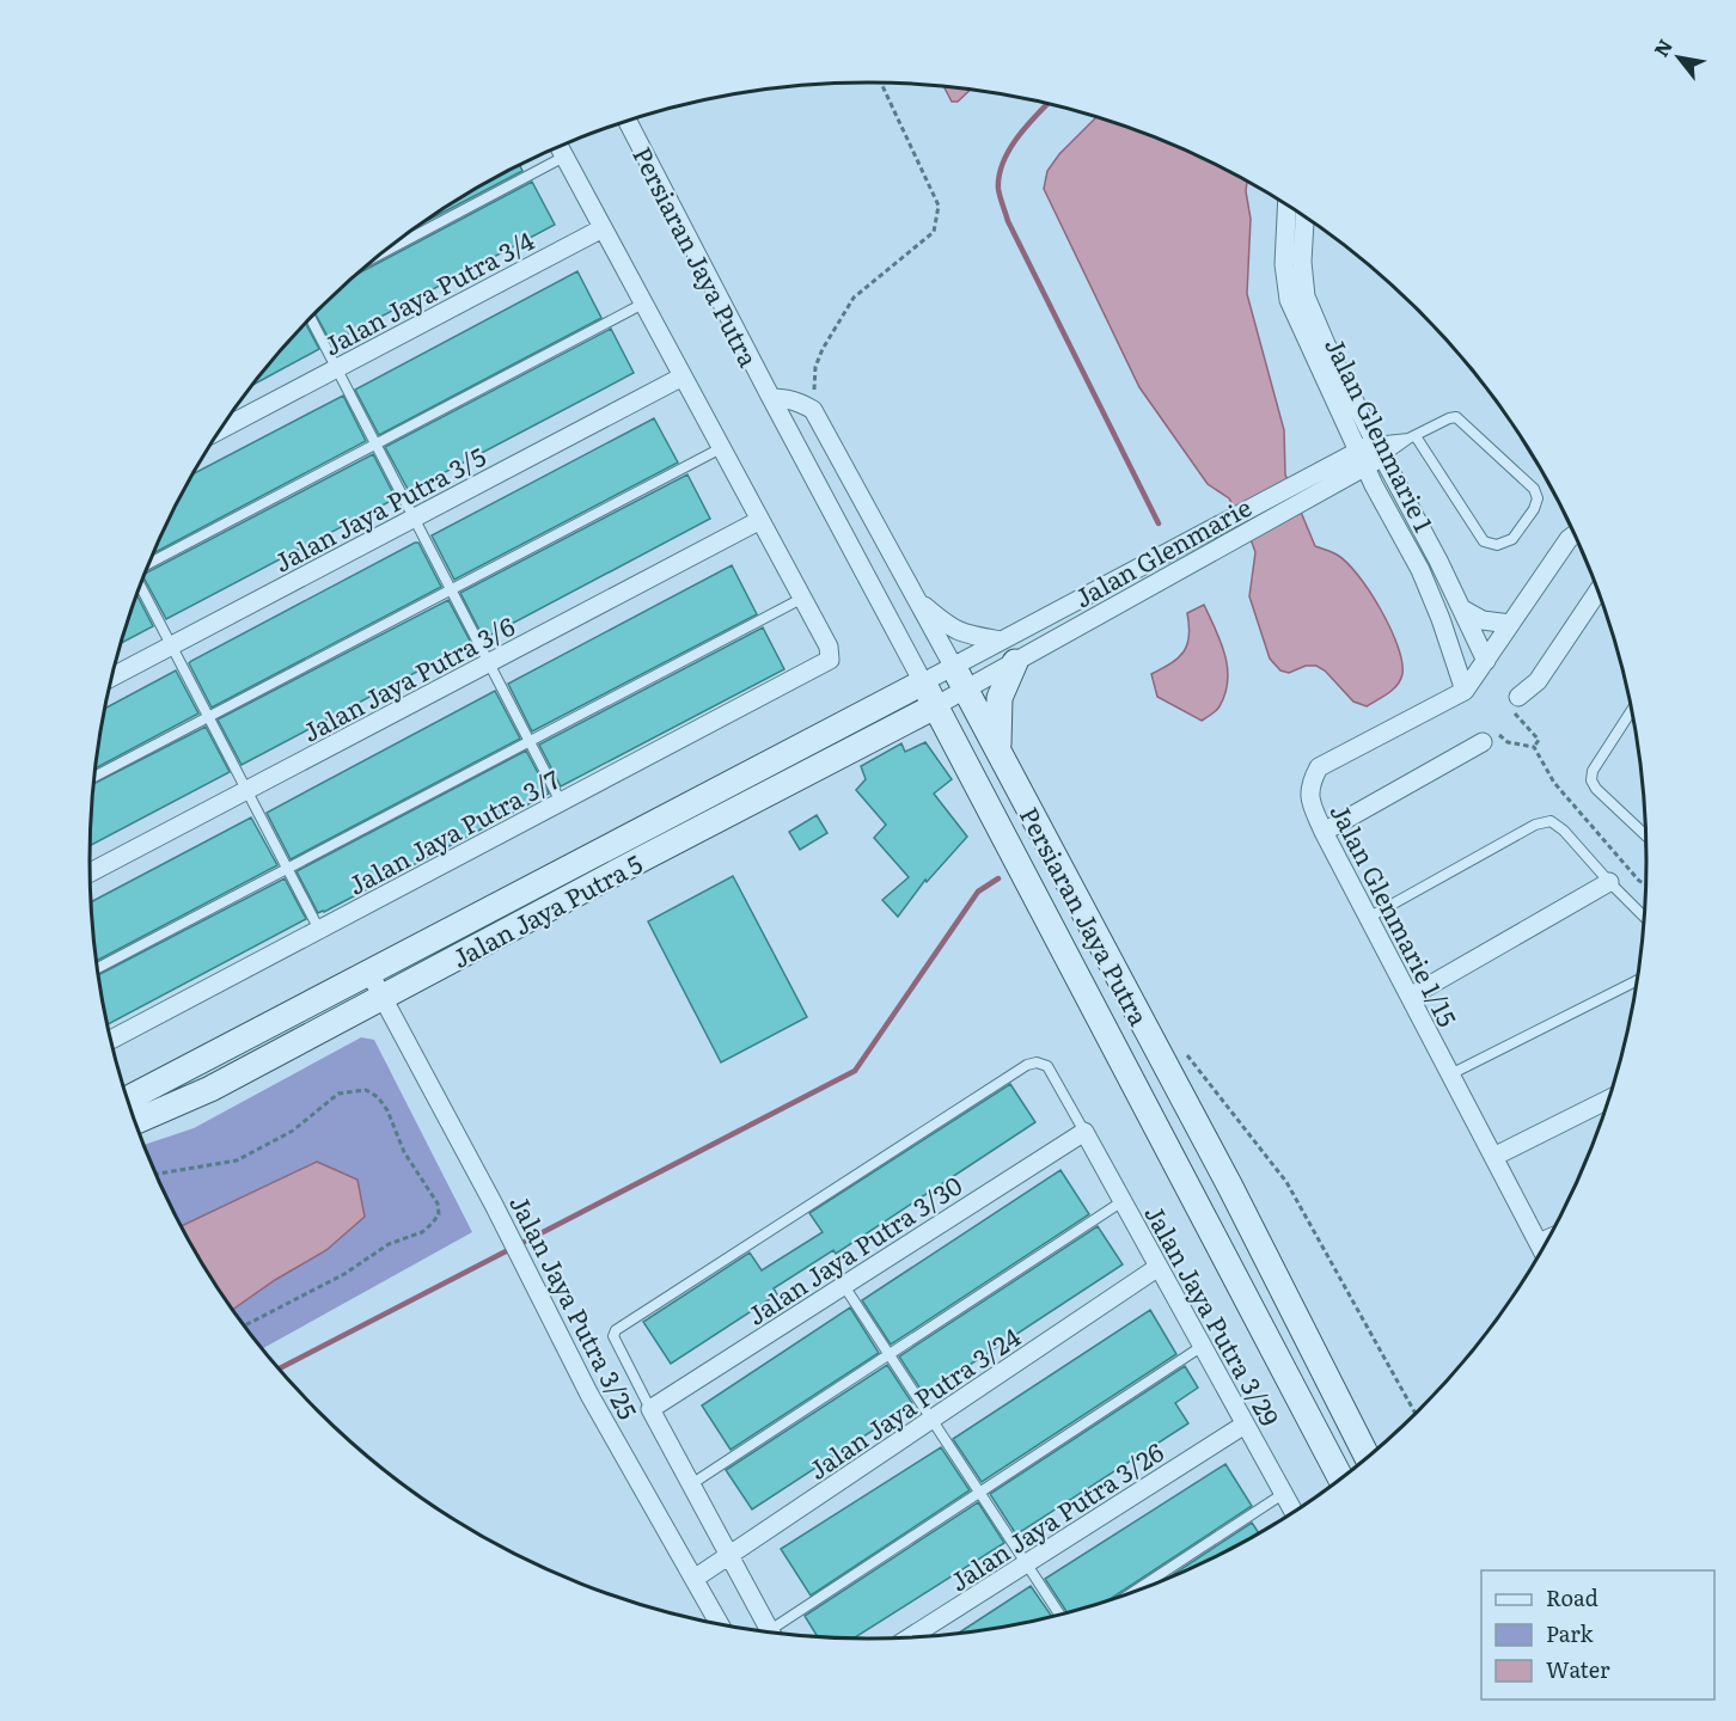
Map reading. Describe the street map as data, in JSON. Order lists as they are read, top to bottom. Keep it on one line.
{"streets":{"street":["Persiaran Jaya Putra","Jalan Jaya Putra 3/4","Jalan Glenmarie 1","Jalan Jaya Putra 3/5","Jalan Glenmarie","Jalan Jaya Putra 3/6","Jalan Jaya Putra 3/7","Jalan Jaya Putra 5","Jalan Glenmarie 1/15","Jalan Jaya Putra 3/30","Jalan Jaya Putra 3/25","Jalan Jaya Putra 3/29","Jalan Jaya Putra 3/24","Jalan Jaya Putra 3/26"]},"crossings":[["Persiaran Jaya Putra","Jalan Glenmarie"],["Persiaran Jaya Putra","Jalan Jaya Putra 5"],["Jalan Glenmarie 1","Jalan Glenmarie"],["Jalan Glenmarie 1","Jalan Glenmarie 1/15"],["Jalan Glenmarie","Jalan Jaya Putra 5"],["Jalan Jaya Putra 5","Jalan Jaya Putra 3/25"],["Jalan Jaya Putra 3/30","Jalan Jaya Putra 3/25"],["Jalan Jaya Putra 3/30","Jalan Jaya Putra 3/29"],["Jalan Jaya Putra 3/25","Jalan Jaya Putra 3/24"],["Jalan Jaya Putra 3/29","Jalan Jaya Putra 3/24"],["Jalan Jaya Putra 3/29","Jalan Jaya Putra 3/26"]],"legend":["Road","Park","Water"],"north":"top left"}
